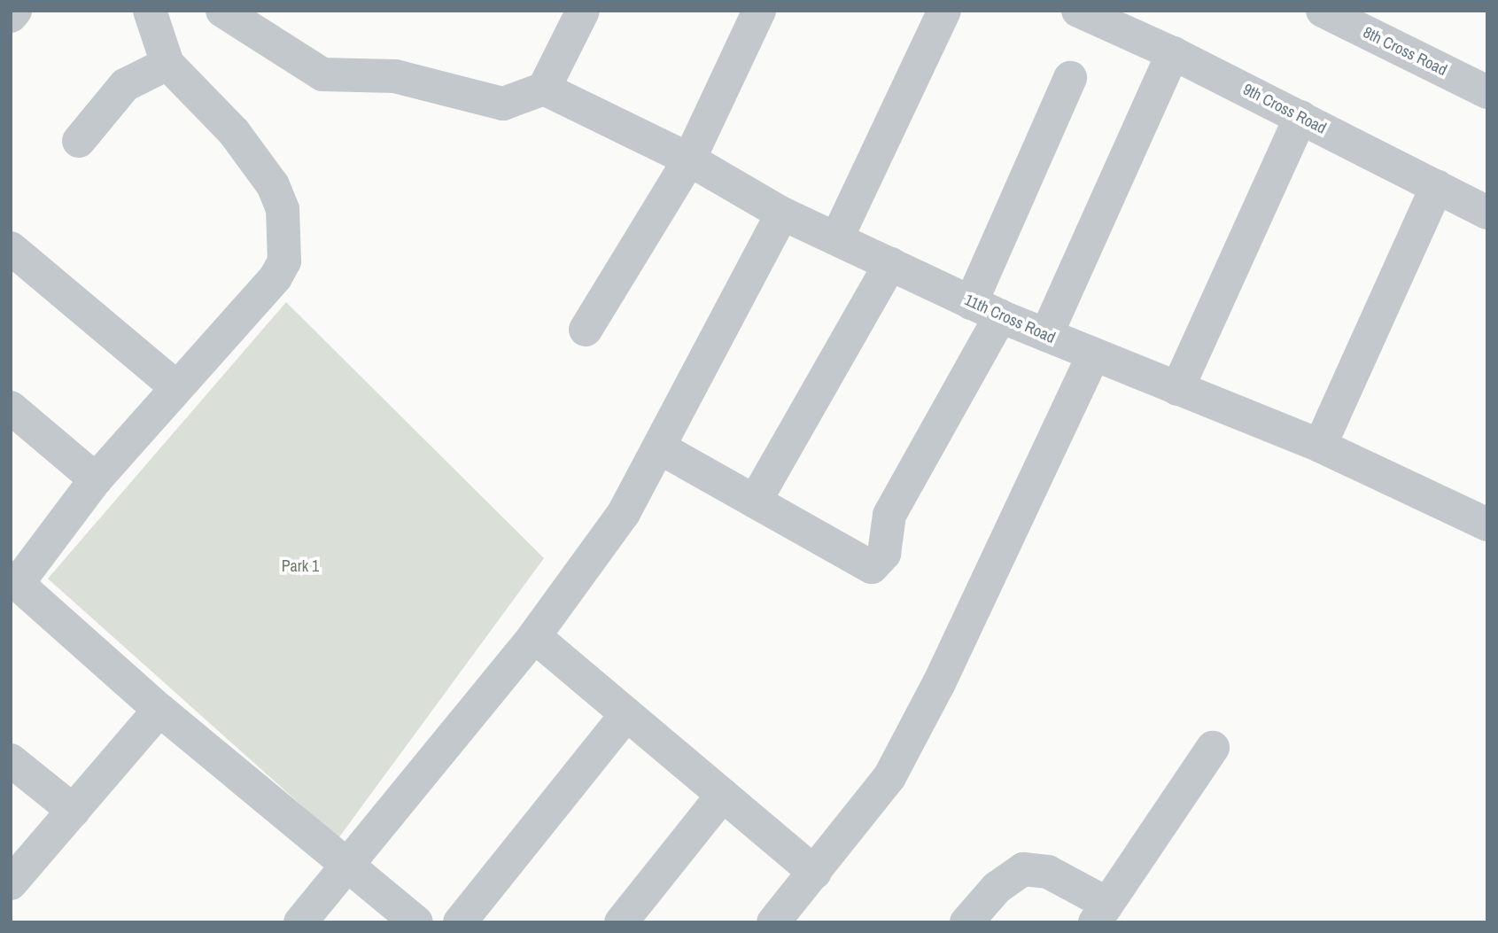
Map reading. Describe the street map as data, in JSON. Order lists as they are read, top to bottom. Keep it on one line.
{"streets":{"street":["8th Cross Road","9th Cross Road","11th Cross Road"]},"parks":["Park 1"]}
